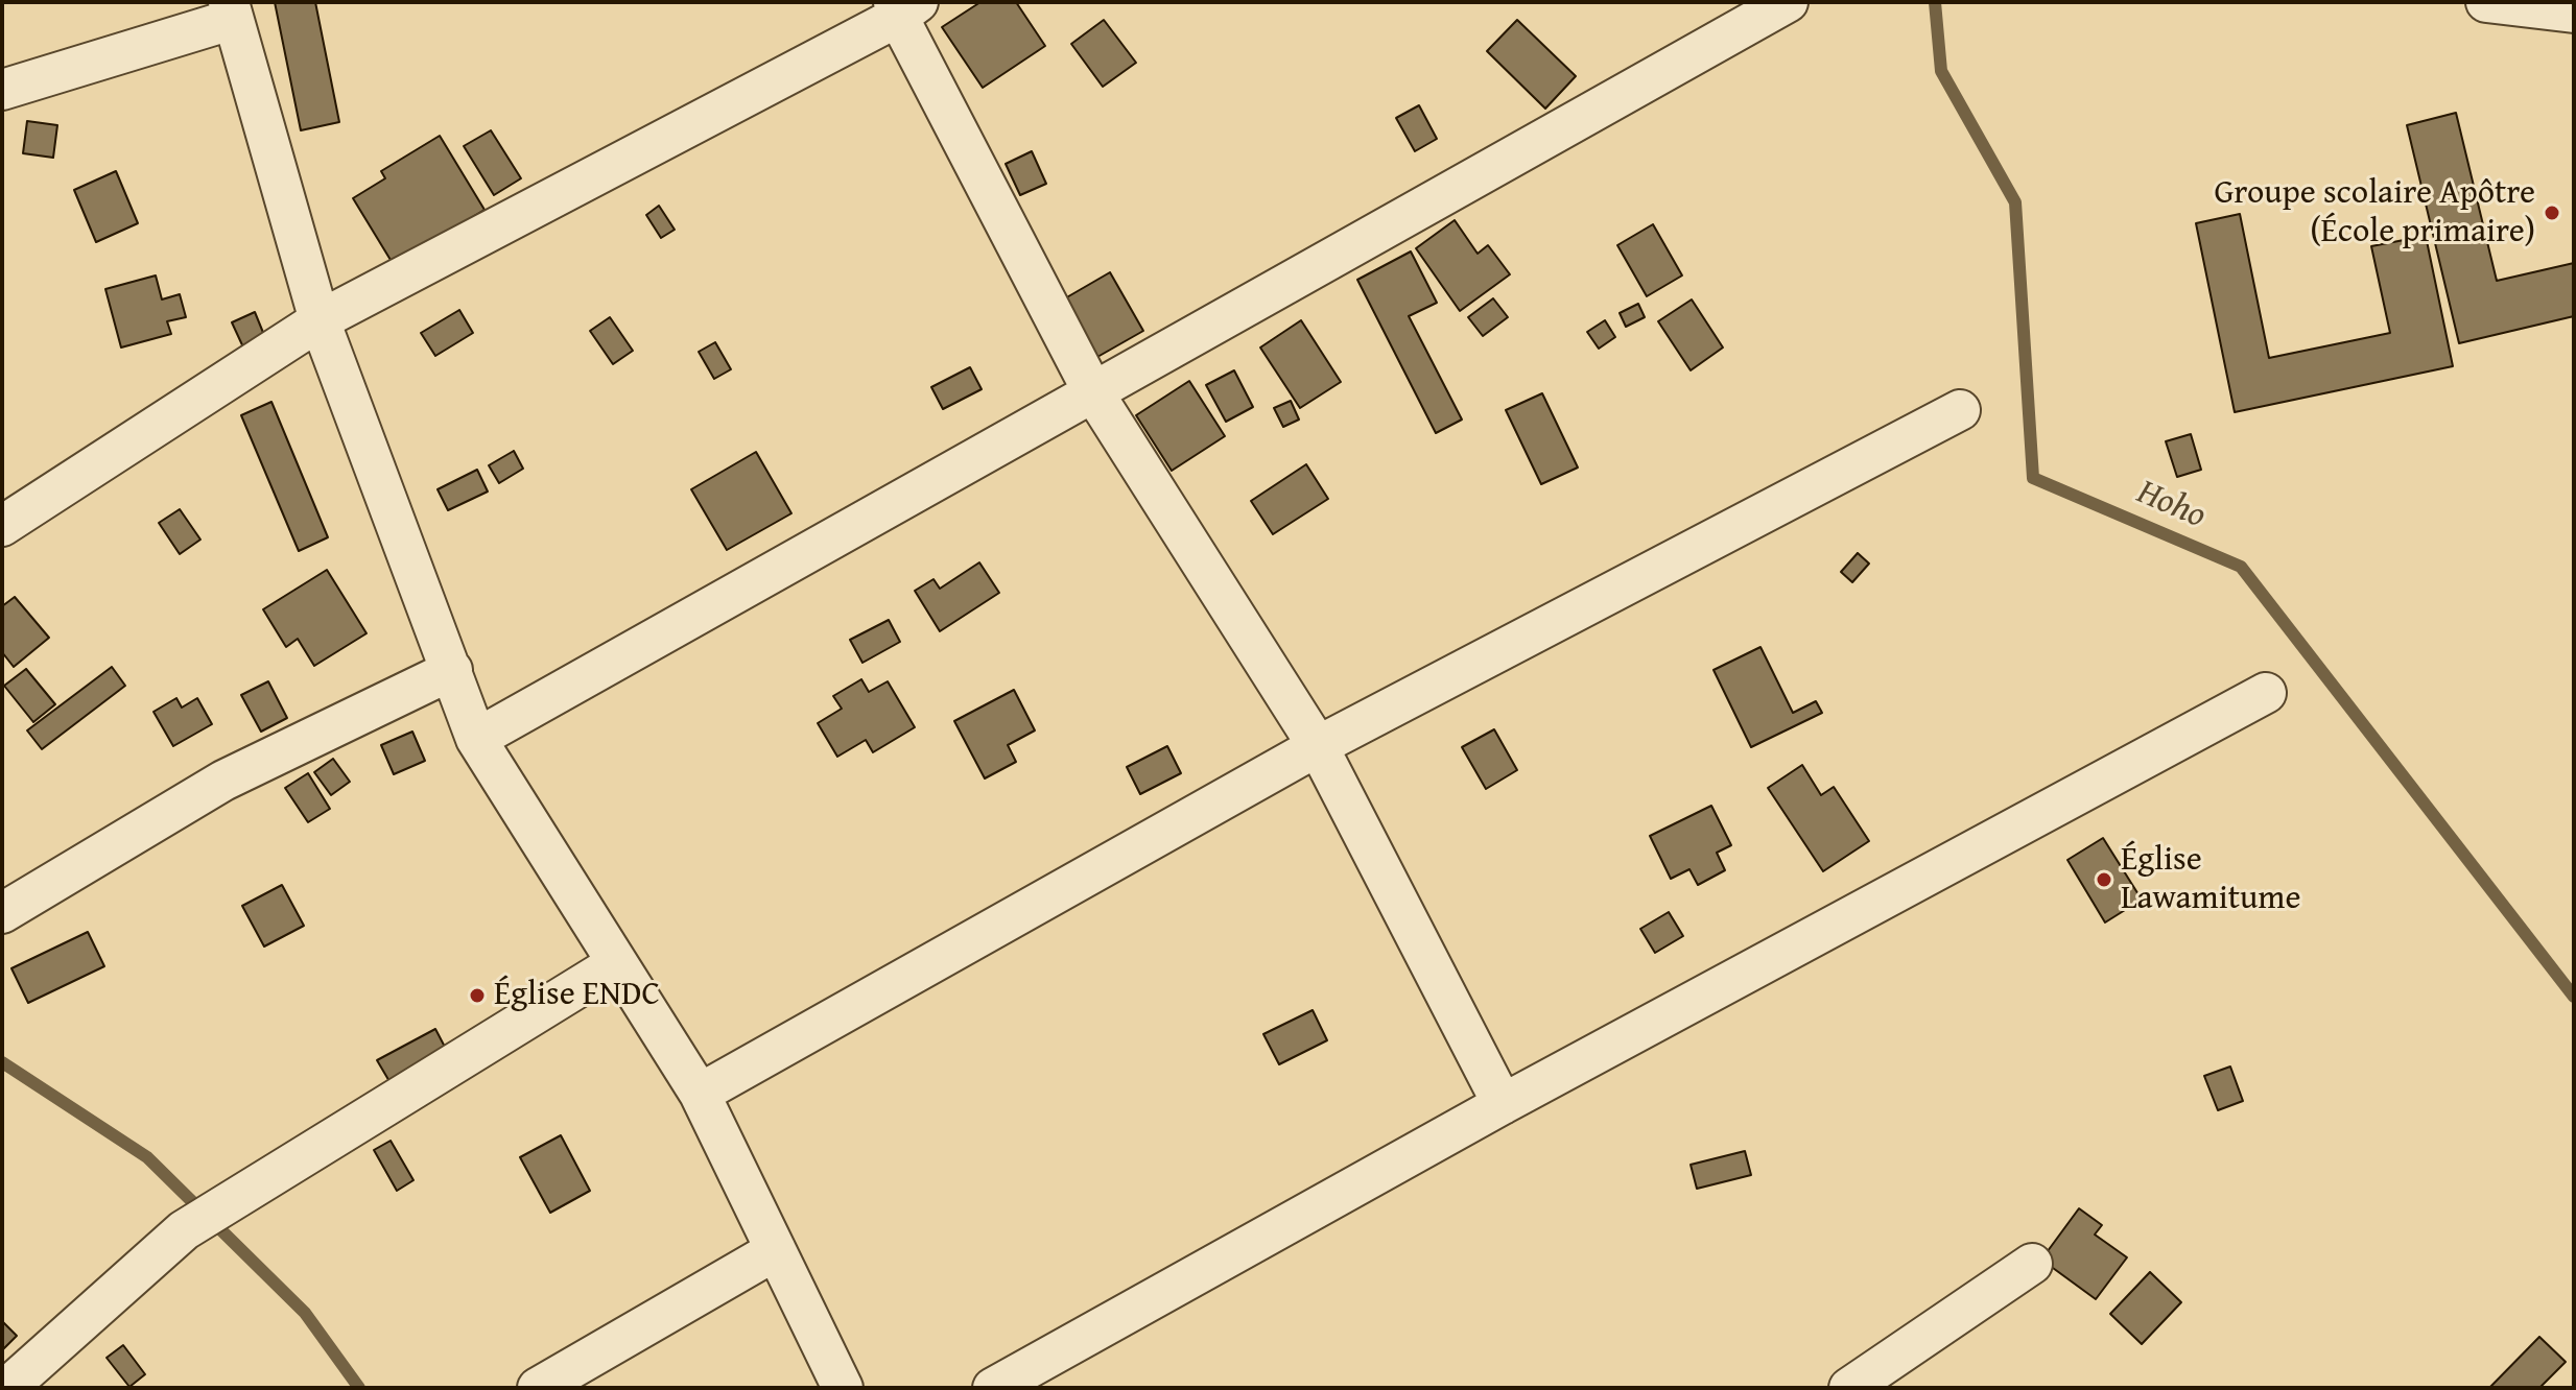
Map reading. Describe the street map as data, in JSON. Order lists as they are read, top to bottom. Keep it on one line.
{"water":["Hoho"],"places":["Groupe scolaire Apôtre (École primaire)","Église Lawamitume","Église ENDC"]}
